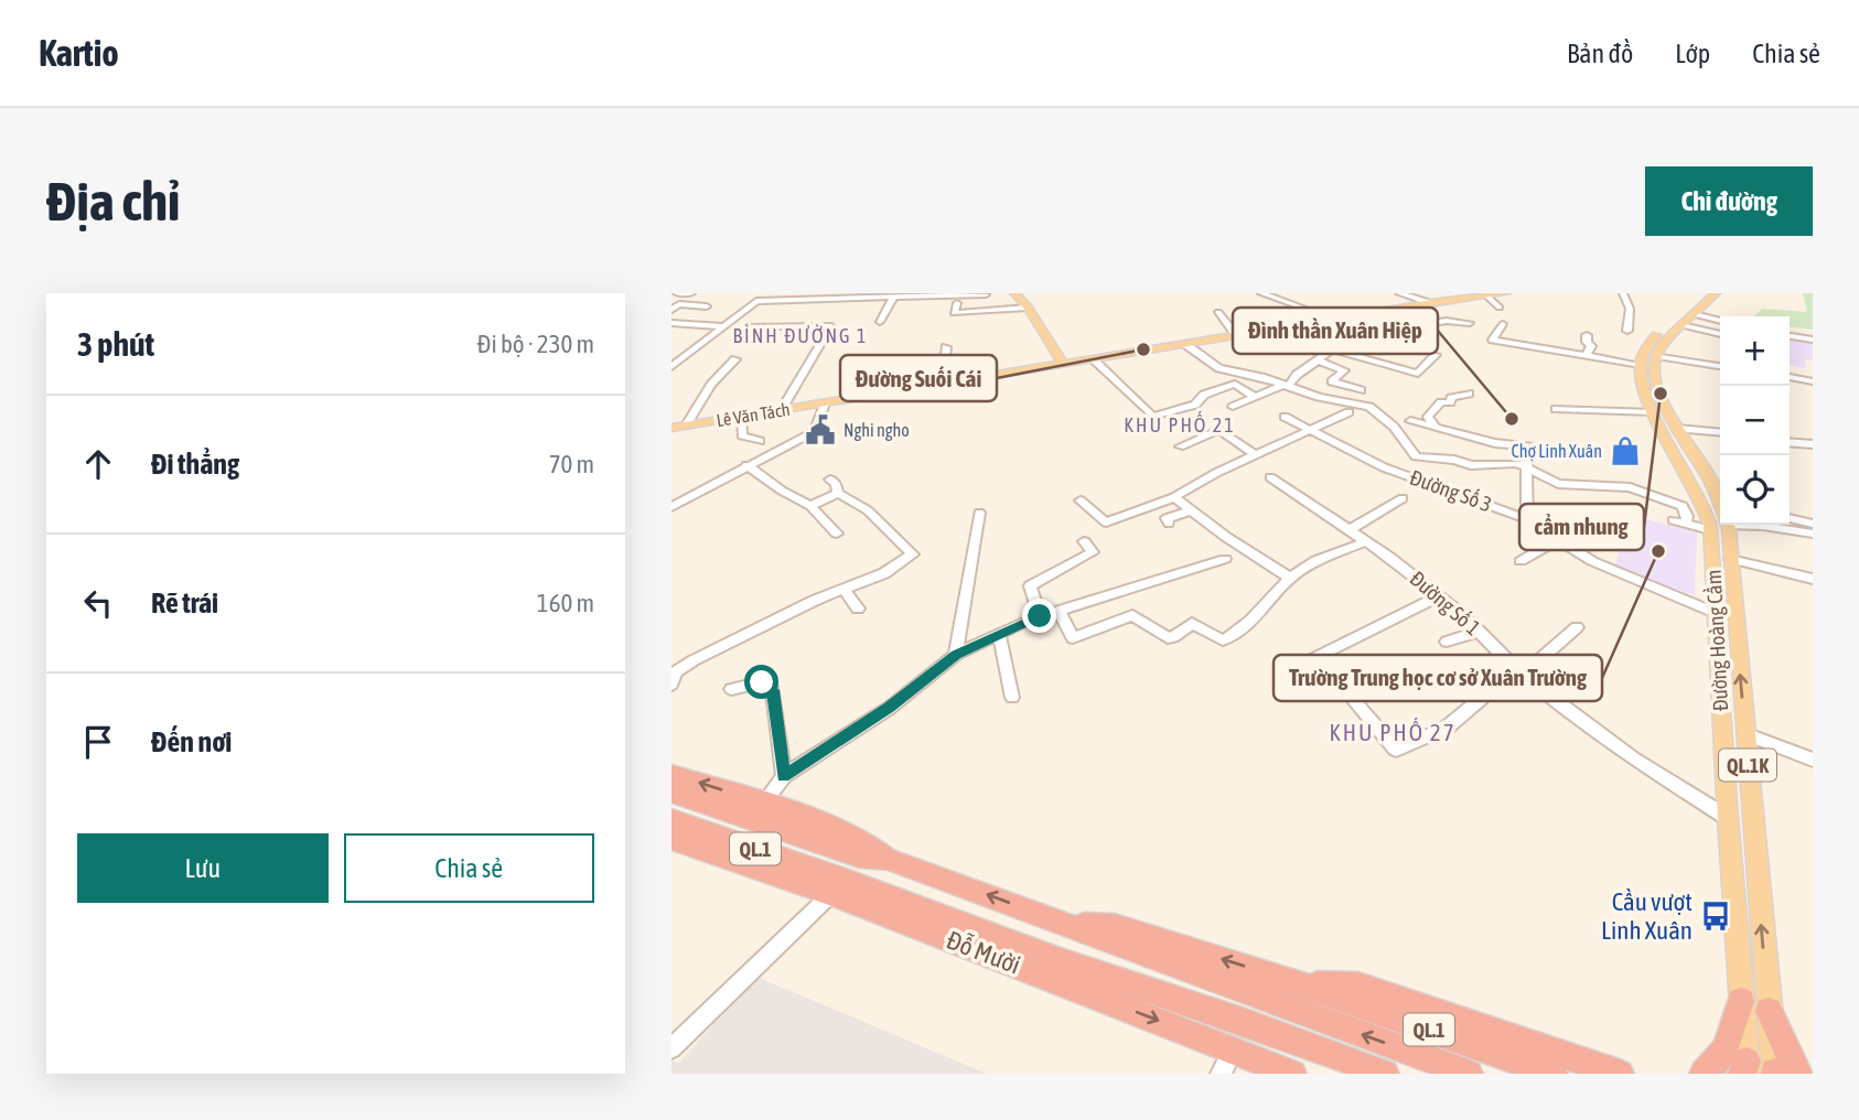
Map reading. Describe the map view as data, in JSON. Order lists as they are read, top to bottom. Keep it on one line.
{"streets":{"highway":["QL.1","Đỗ Mười"],"main road":["Lê Văn Tách","Đường Hoàng Cầm","QL.1K"],"street":["Đường Số 3","Đường Số 1"]},"crossings":[["Đường Số 3","Đường Hoàng Cầm"],["Đường Số 1","Đường Hoàng Cầm"],["QL.1","Đỗ Mười"]],"districts":["BÌNH ĐƯỜNG 1","KHU PHỐ 21","KHU PHỐ 27"],"places":{"other":["Đường Suối Cái","cẩm nhung","Đình thần Xuân Hiệp","Trường Trung học cơ sở Xuân Trường"],"public building":["Nghi ngho"],"shop":["Chợ Linh Xuân"],"bus stop":["Cầu vượt Linh Xuân"]},"page":{"header":"Kartio","nav":["Bản đồ","Lớp","Chia sẻ"],"buttons":["Chỉ đường",["Lưu","Chia sẻ"]],"title":"Địa chỉ","heading":["3 phút","Đi bộ · 230 m"],"map_buttons":["+","−"],"list":[["Đi thẳng","70 m"],["Rẽ trái","160 m"],"Đến nơi"]}}
